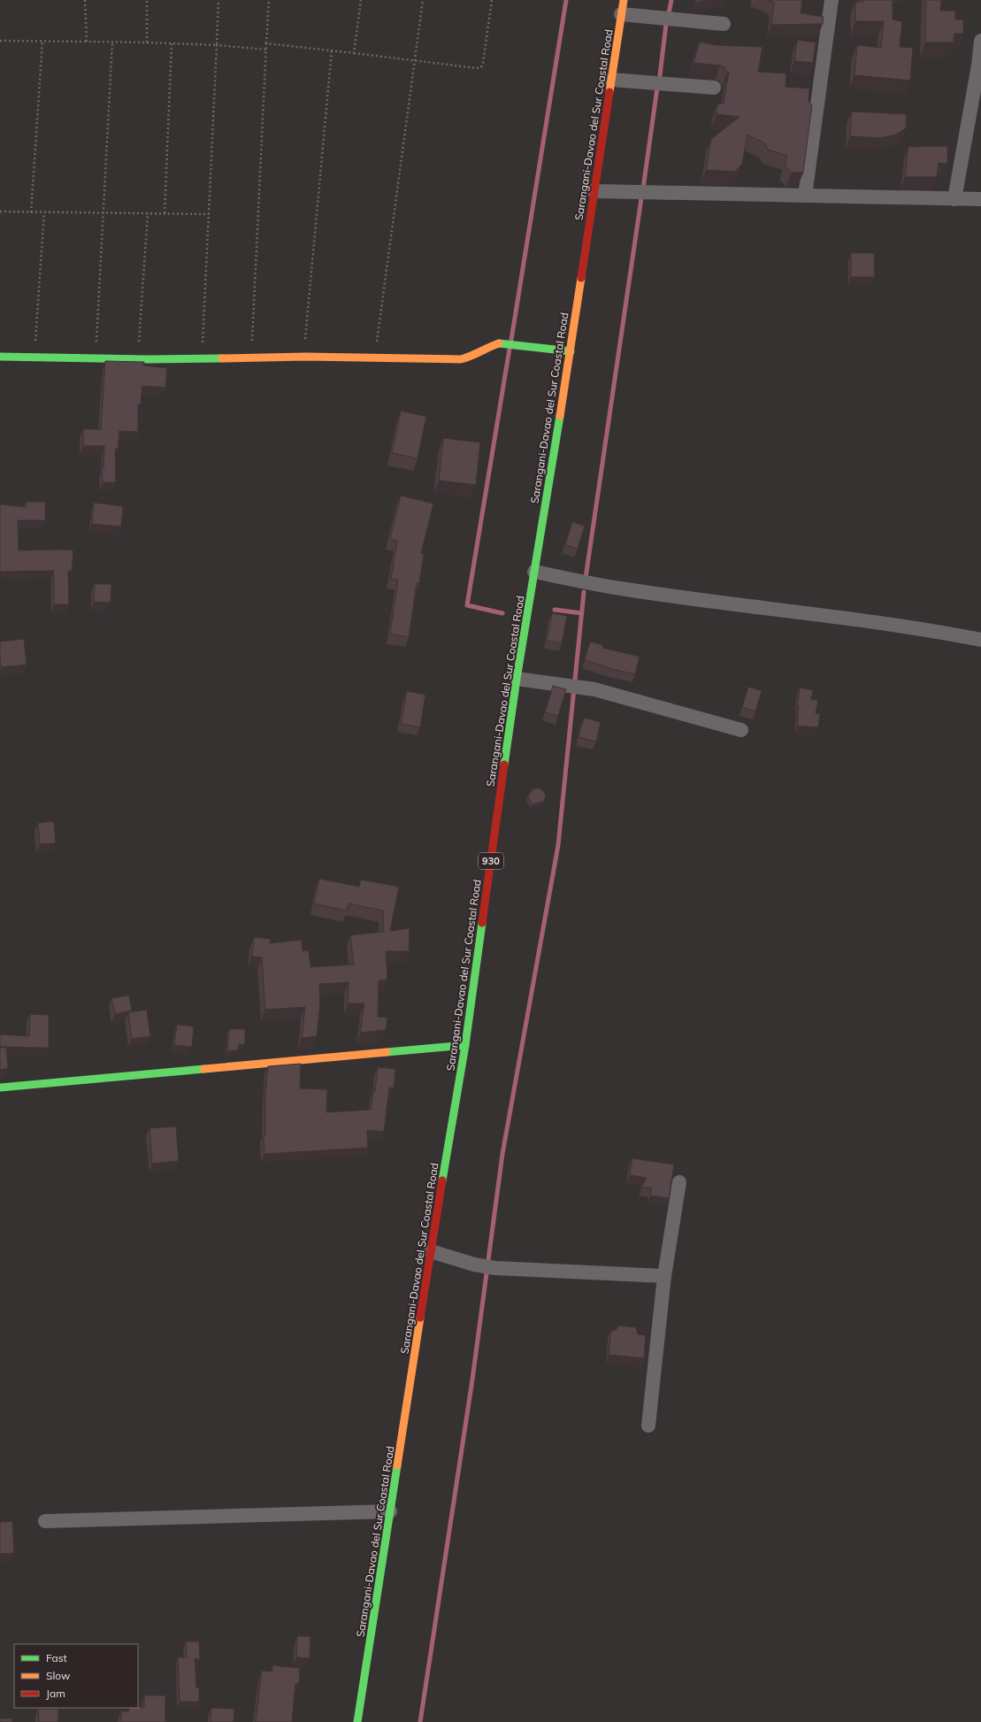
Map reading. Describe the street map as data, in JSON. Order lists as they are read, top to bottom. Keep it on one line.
{"streets":{"main road":["Sarangani-Davao del Sur Coastal Road","930"]},"legend":["Fast","Slow","Jam"]}
